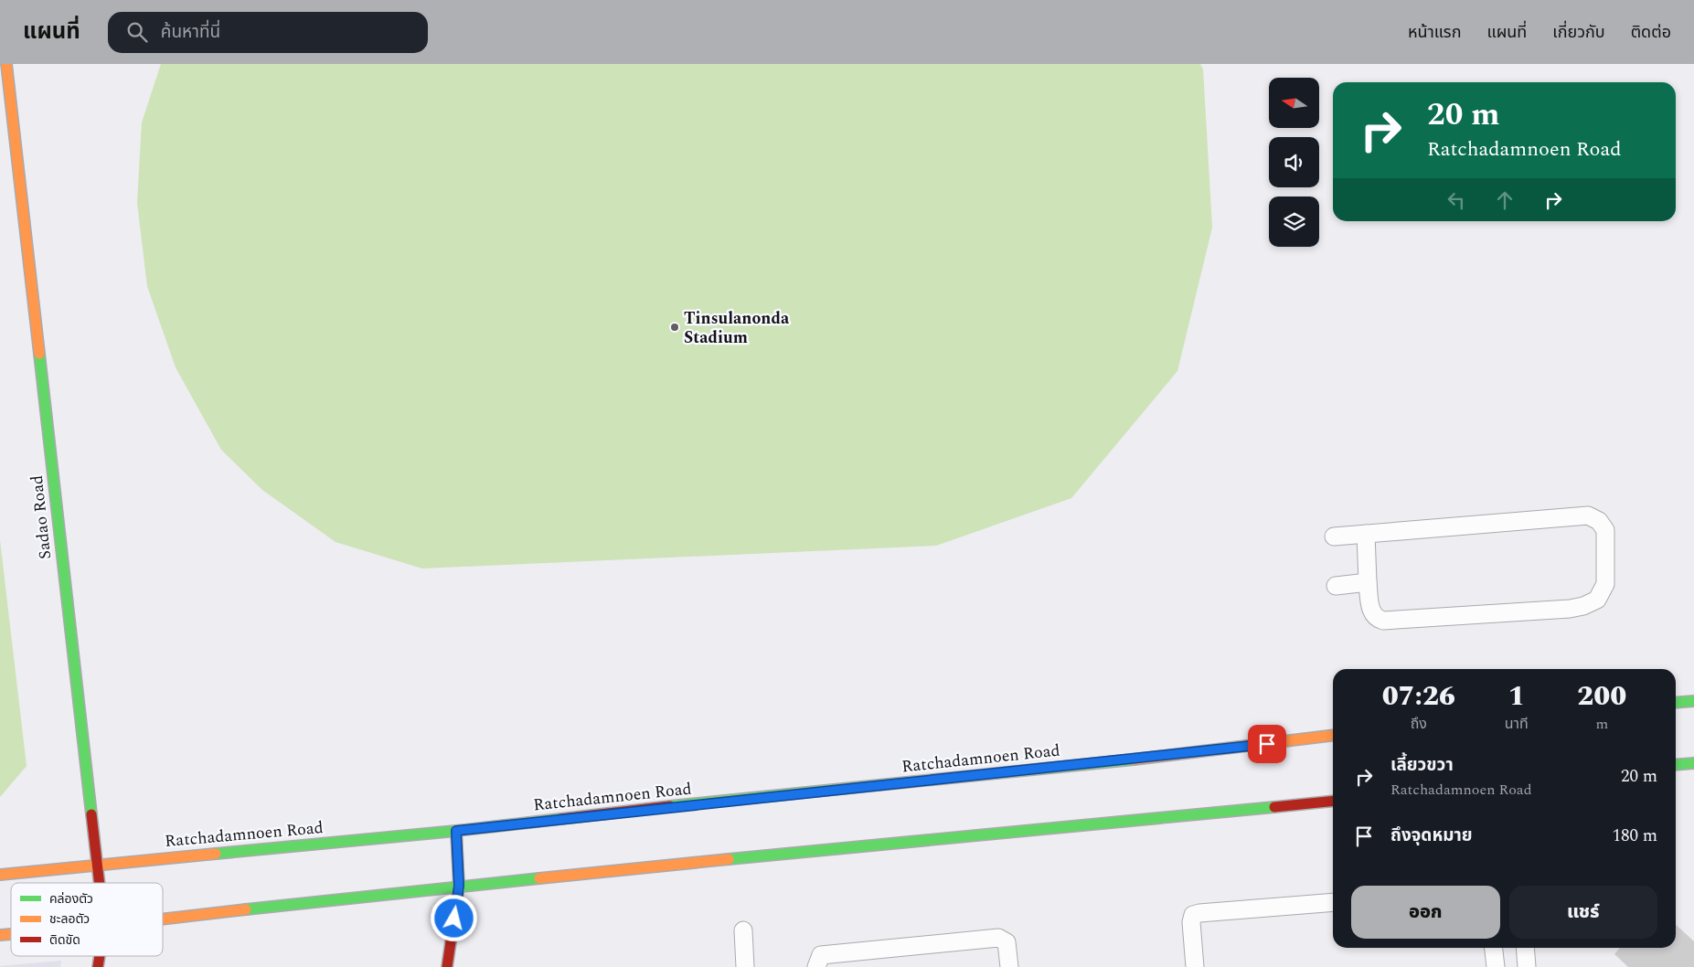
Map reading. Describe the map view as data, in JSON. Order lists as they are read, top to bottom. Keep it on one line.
{"streets":{"street":["Sadao Road","Ratchadamnoen Road"]},"crossings":[["Sadao Road","Ratchadamnoen Road"]],"places":["Tinsulanonda Stadium"],"legend":["คล่องตัว","ชะลอตัว","ติดขัด"],"north":"left","page":{"header":"แผนที่","search":"ค้นหาที่นี่","nav":["หน้าแรก","แผนที่","เกี่ยวกับ","ติดต่อ"],"turn":["20 m","Ratchadamnoen Road"],"eta":["07:26","ถึง","1","นาที","200","m"],"list":[{"name":"เลี้ยวขวา","note":"Ratchadamnoen Road","value":"20 m"},{"name":"ถึงจุดหมาย","value":"180 m"}],"buttons":["ออก","แชร์"]}}
